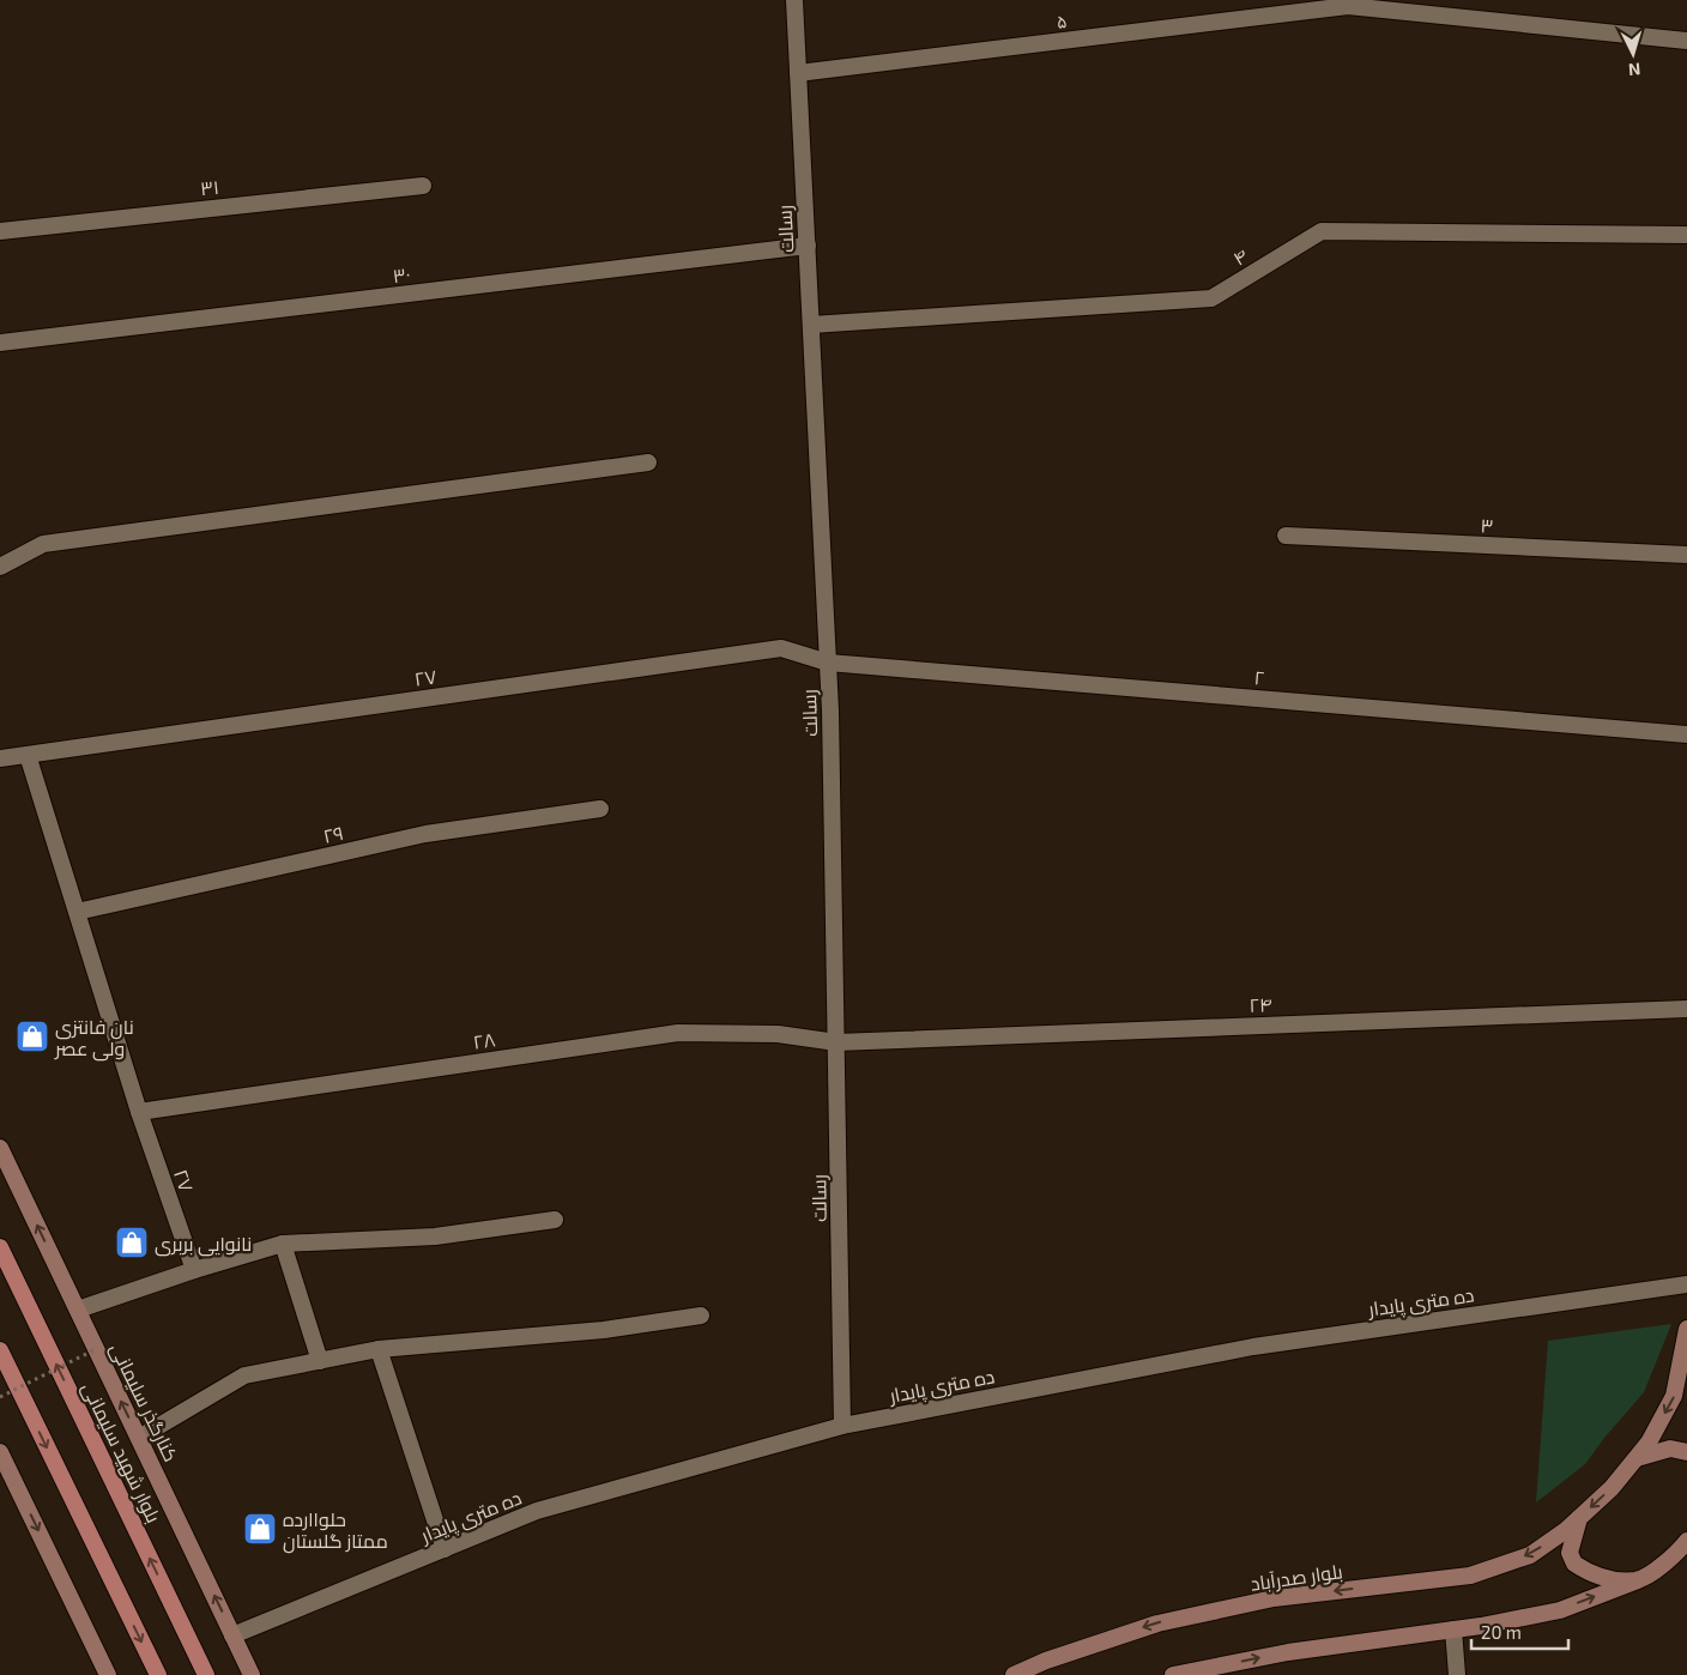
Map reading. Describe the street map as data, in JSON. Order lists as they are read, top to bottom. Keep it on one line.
{"streets":{"main road":["کنارگذر سلیمانی","بلوار شهید سلیمانی","بلوار صدرآباد"],"street":["۵","۳۱","رسالت","۴","۳۰","۳","۲۷","۲","۲۹","۲۴","۲۸","ده متری پایدار"]},"crossings":[["۵","رسالت"],["رسالت","۴"],["رسالت","۳۰"],["رسالت","۲۷"],["رسالت","۲"],["رسالت","۲۴"],["رسالت","۲۸"],["رسالت","ده متری پایدار"],["۲۷","۲"],["۲۷","۲۹"],["۲۷","۲۸"],["۲۴","۲۸"],["ده متری پایدار","کنارگذر سلیمانی"]],"places":{"shop":["نان فانتزی ولی عصر","نانوایی بربری","حلواارده ممتاز گلستان"]},"scale_bar":"20 m","north":"bottom"}
